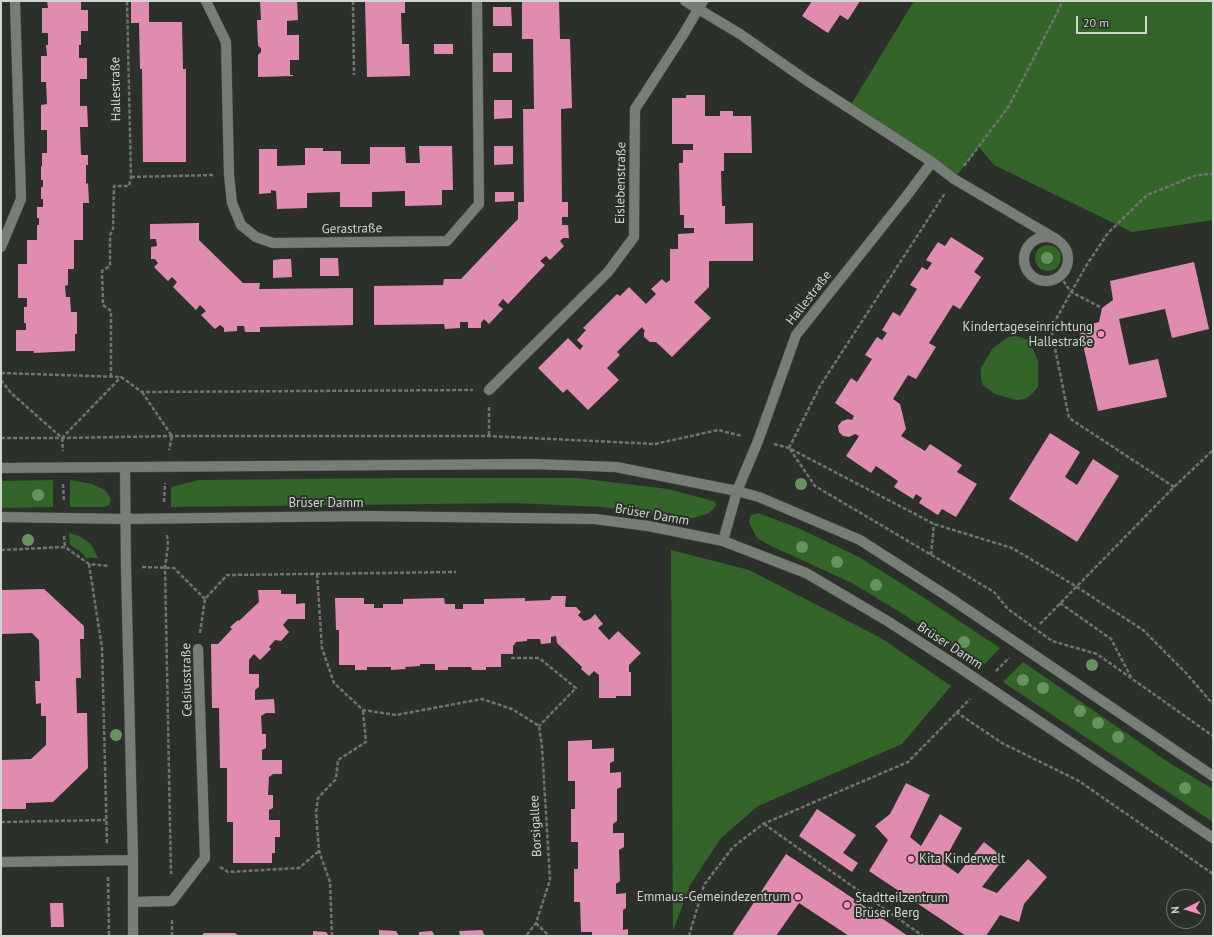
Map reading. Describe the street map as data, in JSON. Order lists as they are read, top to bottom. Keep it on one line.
{"streets":{"street":["Hallestraße","Eislebenstraße","Gerastraße","Brüser Damm","Celsiusstraße"],"path":["Borsigallee"]},"crossings":[["Hallestraße","Brüser Damm"]],"places":["Kindertageseinrichtung Hallestraße","Kita Kinderwelt","Emmaus-Gemeindezentrum","Stadtteilzentrum Brüser Berg"],"scale_bar":"20 m","north":"left"}
